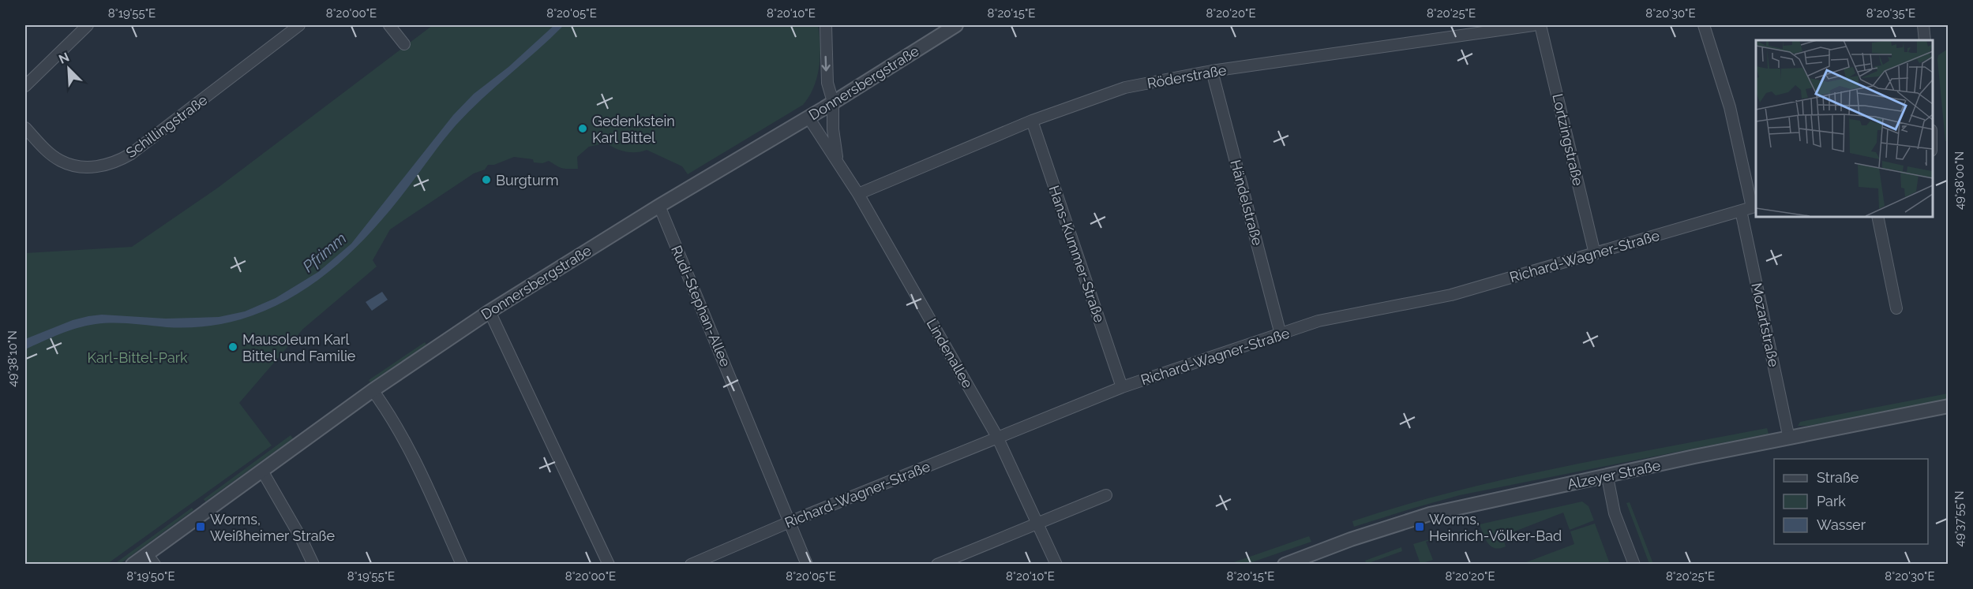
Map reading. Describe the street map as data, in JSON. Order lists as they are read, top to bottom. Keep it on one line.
{"streets":{"street":["Röderstraße","Donnersbergstraße","Schillingstraße","Lortzingstraße","Händelstraße","Hans-Kummer-Straße","Richard-Wagner-Straße","Rudi-Stephan-Allee","Mozartstraße","Lindenallee","Alzeyer Straße"]},"crossings":[["Röderstraße","Händelstraße"],["Röderstraße","Hans-Kummer-Straße"],["Röderstraße","Lindenallee"],["Donnersbergstraße","Rudi-Stephan-Allee"],["Donnersbergstraße","Lindenallee"],["Lortzingstraße","Richard-Wagner-Straße"],["Händelstraße","Richard-Wagner-Straße"],["Hans-Kummer-Straße","Richard-Wagner-Straße"],["Richard-Wagner-Straße","Rudi-Stephan-Allee"],["Richard-Wagner-Straße","Mozartstraße"],["Richard-Wagner-Straße","Lindenallee"],["Mozartstraße","Alzeyer Straße"]],"water":["Pfrimm"],"parks":["Karl-Bittel-Park"],"places":{"other":["Gedenkstein Karl Bittel","Burgturm","Mausoleum Karl Bittel und Familie"],"transit":["Worms, Weißheimer Straße","Worms, Heinrich-Völker-Bad"]},"legend":["Straße","Park","Wasser"],"north":"top left","coordinates":["8°19'55\"E","8°20'00\"E","8°20'05\"E","8°20'10\"E","8°20'15\"E","8°20'20\"E","8°20'25\"E","8°20'30\"E","8°20'35\"E","49°38'00\"N","49°38'10\"N","49°37'55\"N","8°19'50\"E"]}
